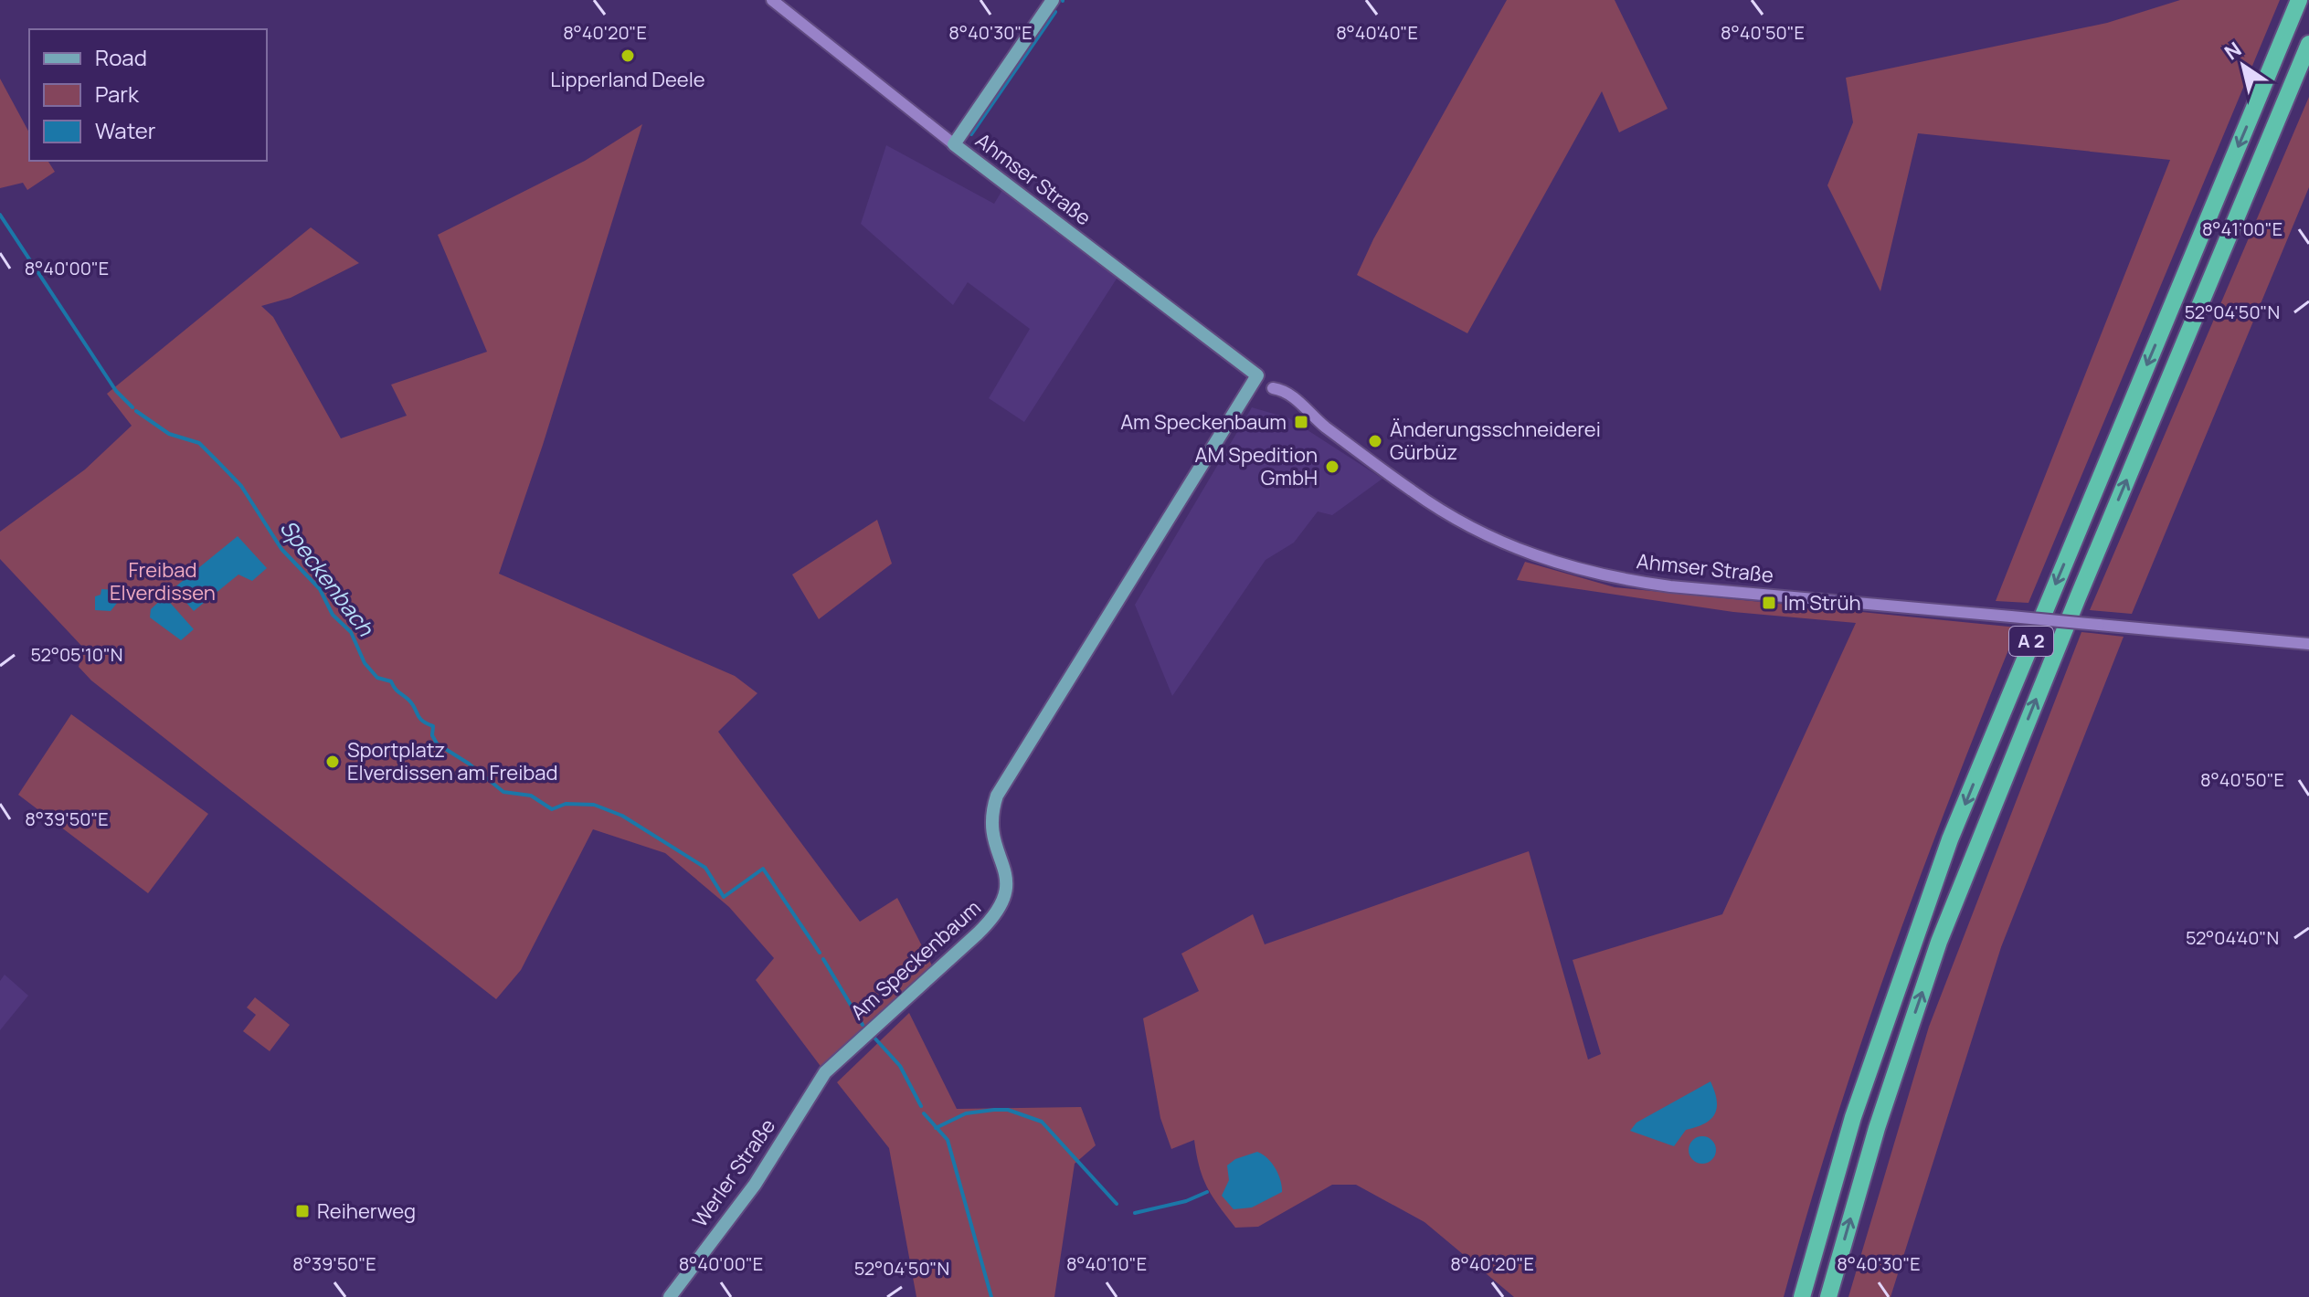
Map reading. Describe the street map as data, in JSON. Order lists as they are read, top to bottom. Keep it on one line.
{"streets":{"highway":["A 2"],"main road":["Ahmser Straße","Am Speckenbaum","Werler Straße"]},"crossings":[["Ahmser Straße","Am Speckenbaum"],["Am Speckenbaum","Werler Straße"]],"water":["Speckenbach"],"parks":["Freibad Elverdissen"],"places":{"other":["Lipperland Deele","Änderungsschneiderei Gürbüz","AM Spedition GmbH","Sportplatz Elverdissen am Freibad"],"transit":["Am Speckenbaum","Im Strüh","Reiherweg"]},"legend":["Road","Park","Water"],"north":"top left","coordinates":["8°40'50\"E","8°40'20\"E","8°40'30\"E","8°40'40\"E","8°41'00\"E","8°40'00\"E","52°04'50\"N","52°05'10\"N","8°39'50\"E","52°04'40\"N","8°40'10\"E"]}
